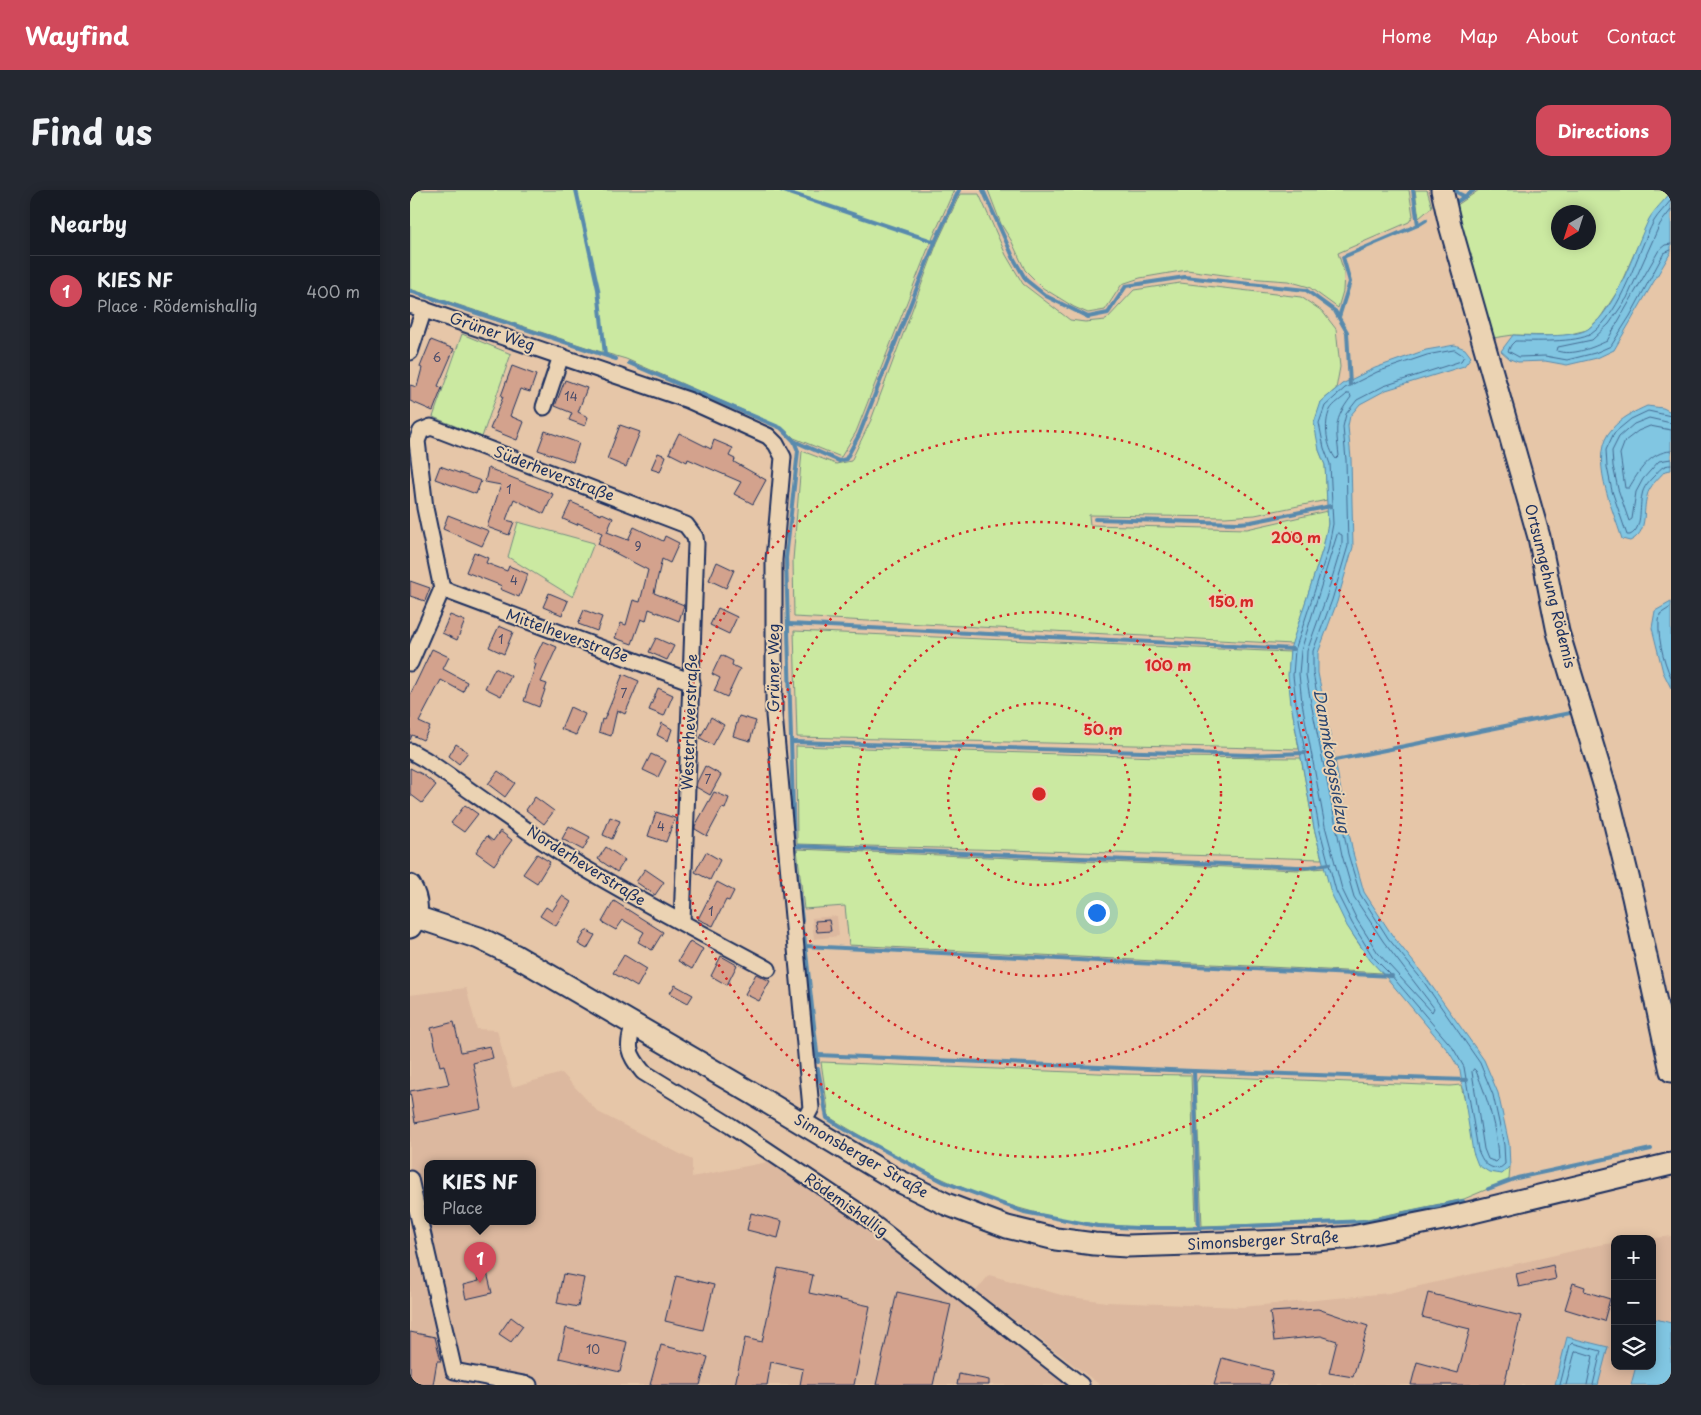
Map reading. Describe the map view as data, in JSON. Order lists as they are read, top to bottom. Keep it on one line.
{"streets":{"main road":["Ortsumgehung Rödemis","Simonsberger Straße"],"street":["Grüner Weg","Süderheverstraße","Mittelheverstraße","Westerheverstraße","Norderheverstraße","Rödemishallig"]},"crossings":[["Grüner Weg","Simonsberger Straße"],["Süderheverstraße","Mittelheverstraße"],["Süderheverstraße","Westerheverstraße"],["Mittelheverstraße","Westerheverstraße"],["Westerheverstraße","Norderheverstraße"],["Simonsberger Straße","Rödemishallig"]],"water":["Dammkoogssielzug"],"house_numbers":["6","14","1","9","4","1","7","7","4","1","10"],"north":"bottom left","page":{"header":"Wayfind","nav":["Home","Map","About","Contact"],"title":"Find us","buttons":"Directions","heading":"Nearby","list":[{"mark":"1","name":"KIES NF","note":"Place · Rödemishallig","value":"400 m"}],"popup":["KIES NF","Place"],"map_buttons":["+","−"],"pins":"1"},"rings":["200 m","150 m","100 m","50 m"]}
